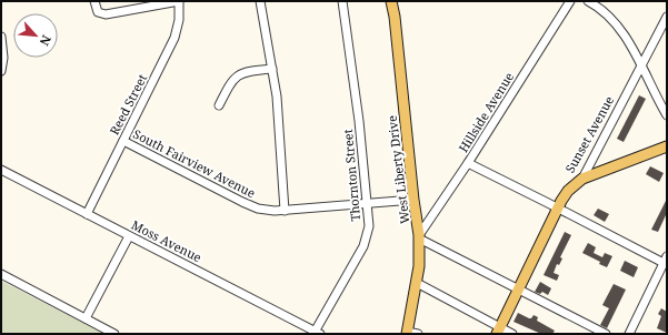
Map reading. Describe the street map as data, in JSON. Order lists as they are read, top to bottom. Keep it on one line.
{"streets":{"main road":["Sunset Avenue","West Liberty Drive"],"street":["Reed Street","Hillside Avenue","South Fairview Avenue","Thornton Street","Moss Avenue"]},"crossings":[["Reed Street","South Fairview Avenue"],["Reed Street","Moss Avenue"],["Hillside Avenue","West Liberty Drive"],["South Fairview Avenue","West Liberty Drive"],["South Fairview Avenue","Thornton Street"],["Thornton Street","Moss Avenue"]],"north":"bottom right"}
